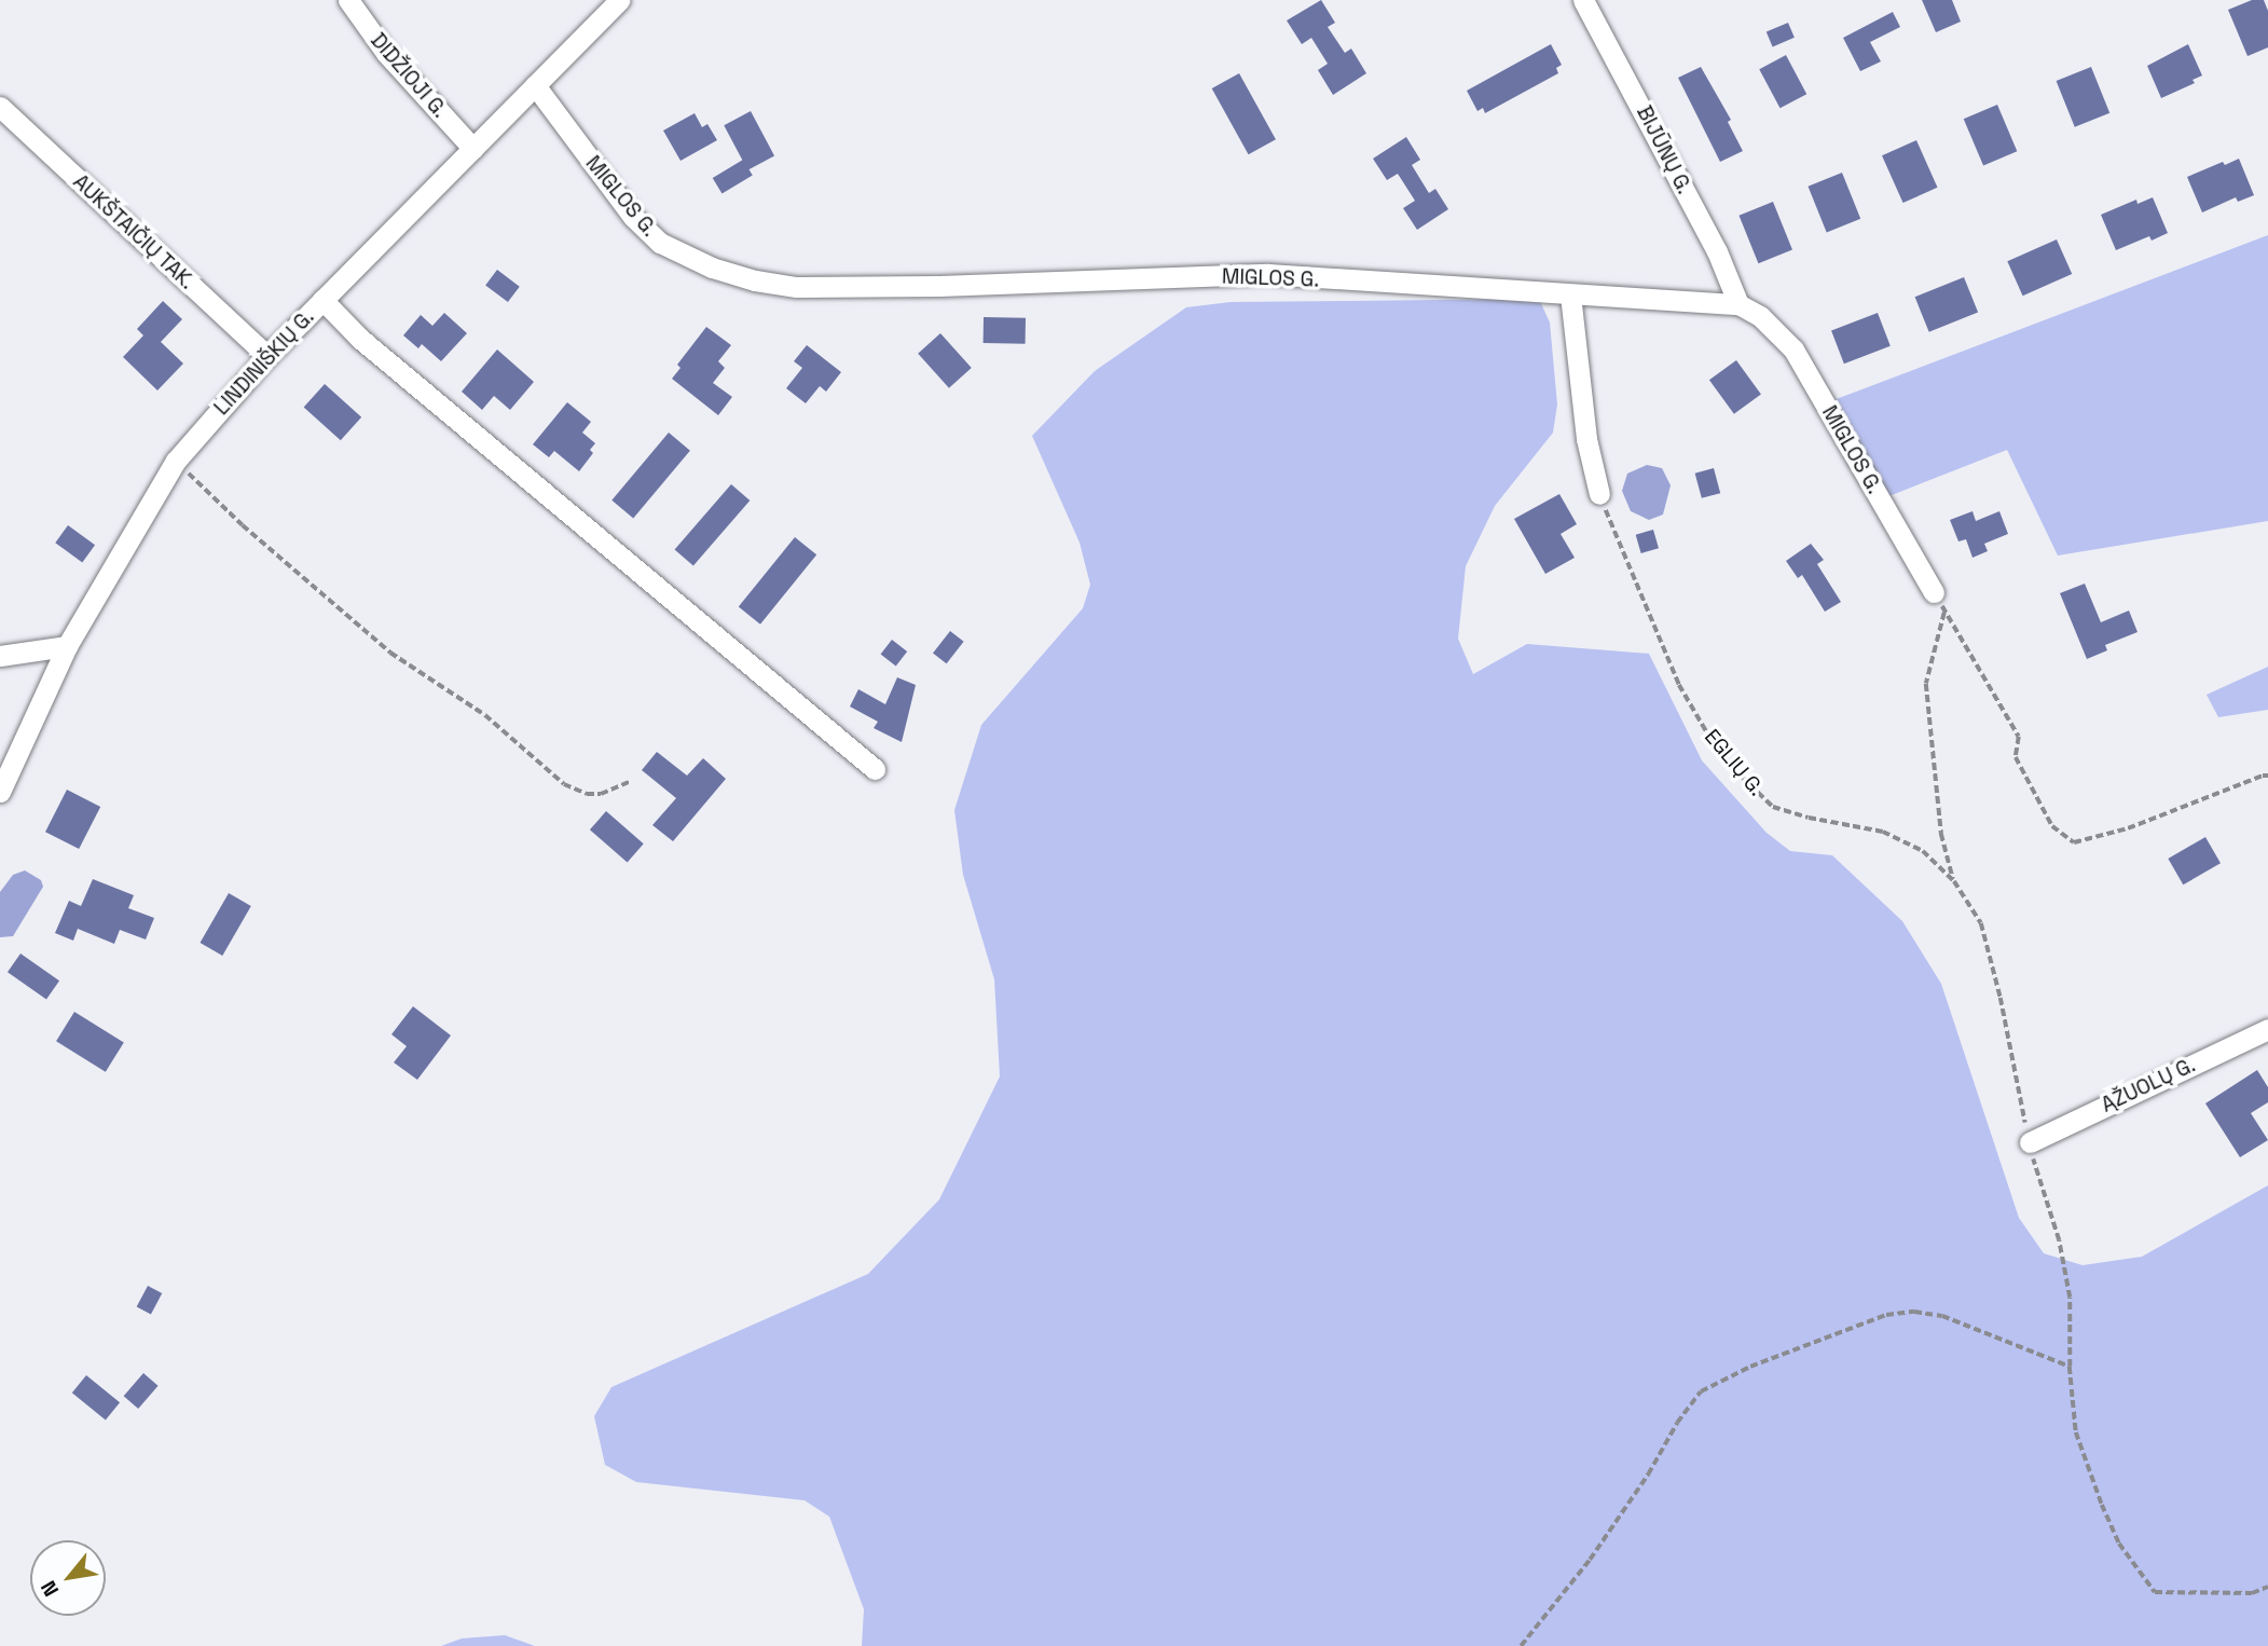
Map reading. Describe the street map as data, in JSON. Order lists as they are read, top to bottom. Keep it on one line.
{"streets":{"street":["DIDŽIOJI G.","BIJŪNŲ G.","MIGLOS G.","AUKŠTAIČIŲ TAK.","LINDINIŠKIŲ G.","ĄŽUOLŲ G."],"path":["EGLIŲ G."]},"crossings":[["DIDŽIOJI G.","LINDINIŠKIŲ G."],["BIJŪNŲ G.","MIGLOS G."],["MIGLOS G.","LINDINIŠKIŲ G."],["AUKŠTAIČIŲ TAK.","LINDINIŠKIŲ G."],["EGLIŲ G.","ĄŽUOLŲ G."]],"north":"bottom left"}
